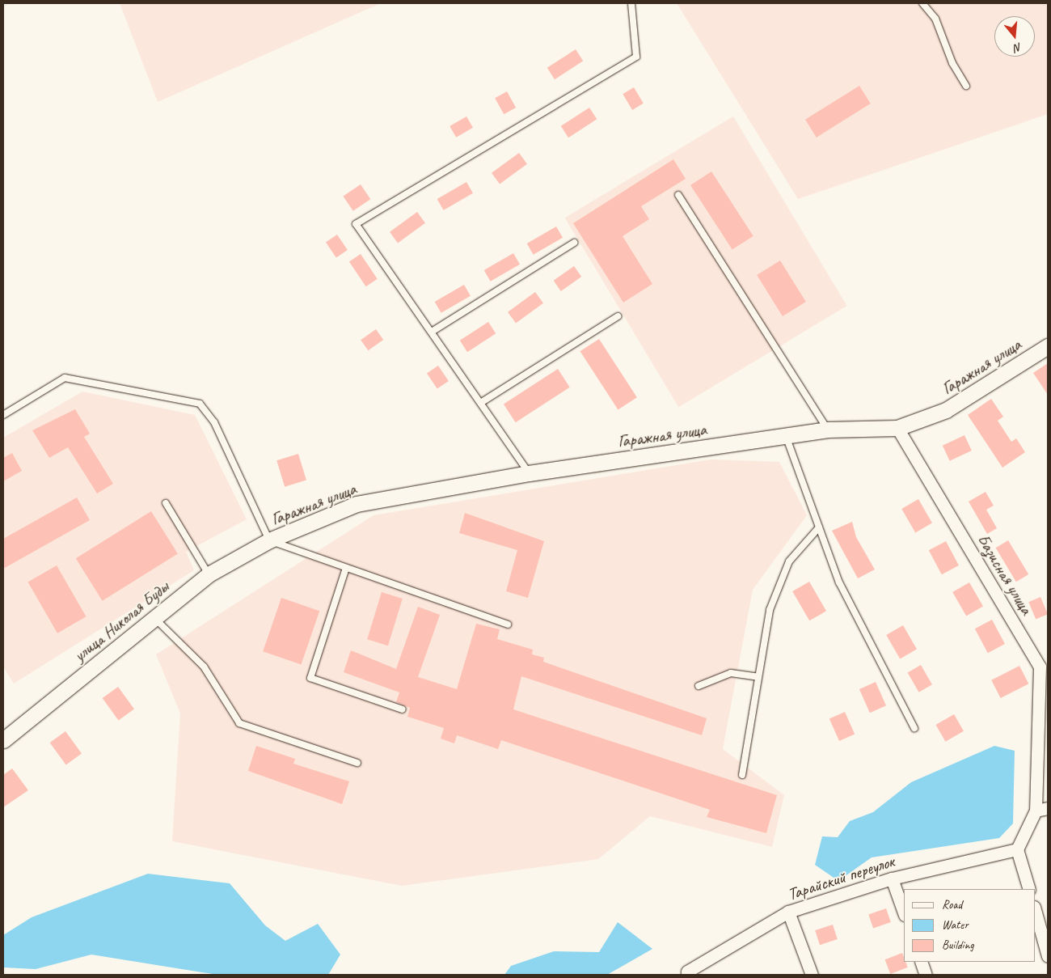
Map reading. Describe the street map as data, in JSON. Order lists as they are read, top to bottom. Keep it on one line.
{"streets":{"street":["Гаражная улица","Базисная улица","улица Николая Буды","Тарайский переулок"]},"crossings":[["Гаражная улица","Базисная улица"],["Гаражная улица","улица Николая Буды"],["Базисная улица","Тарайский переулок"]],"legend":["Road","Water","Building"],"north":"bottom"}
